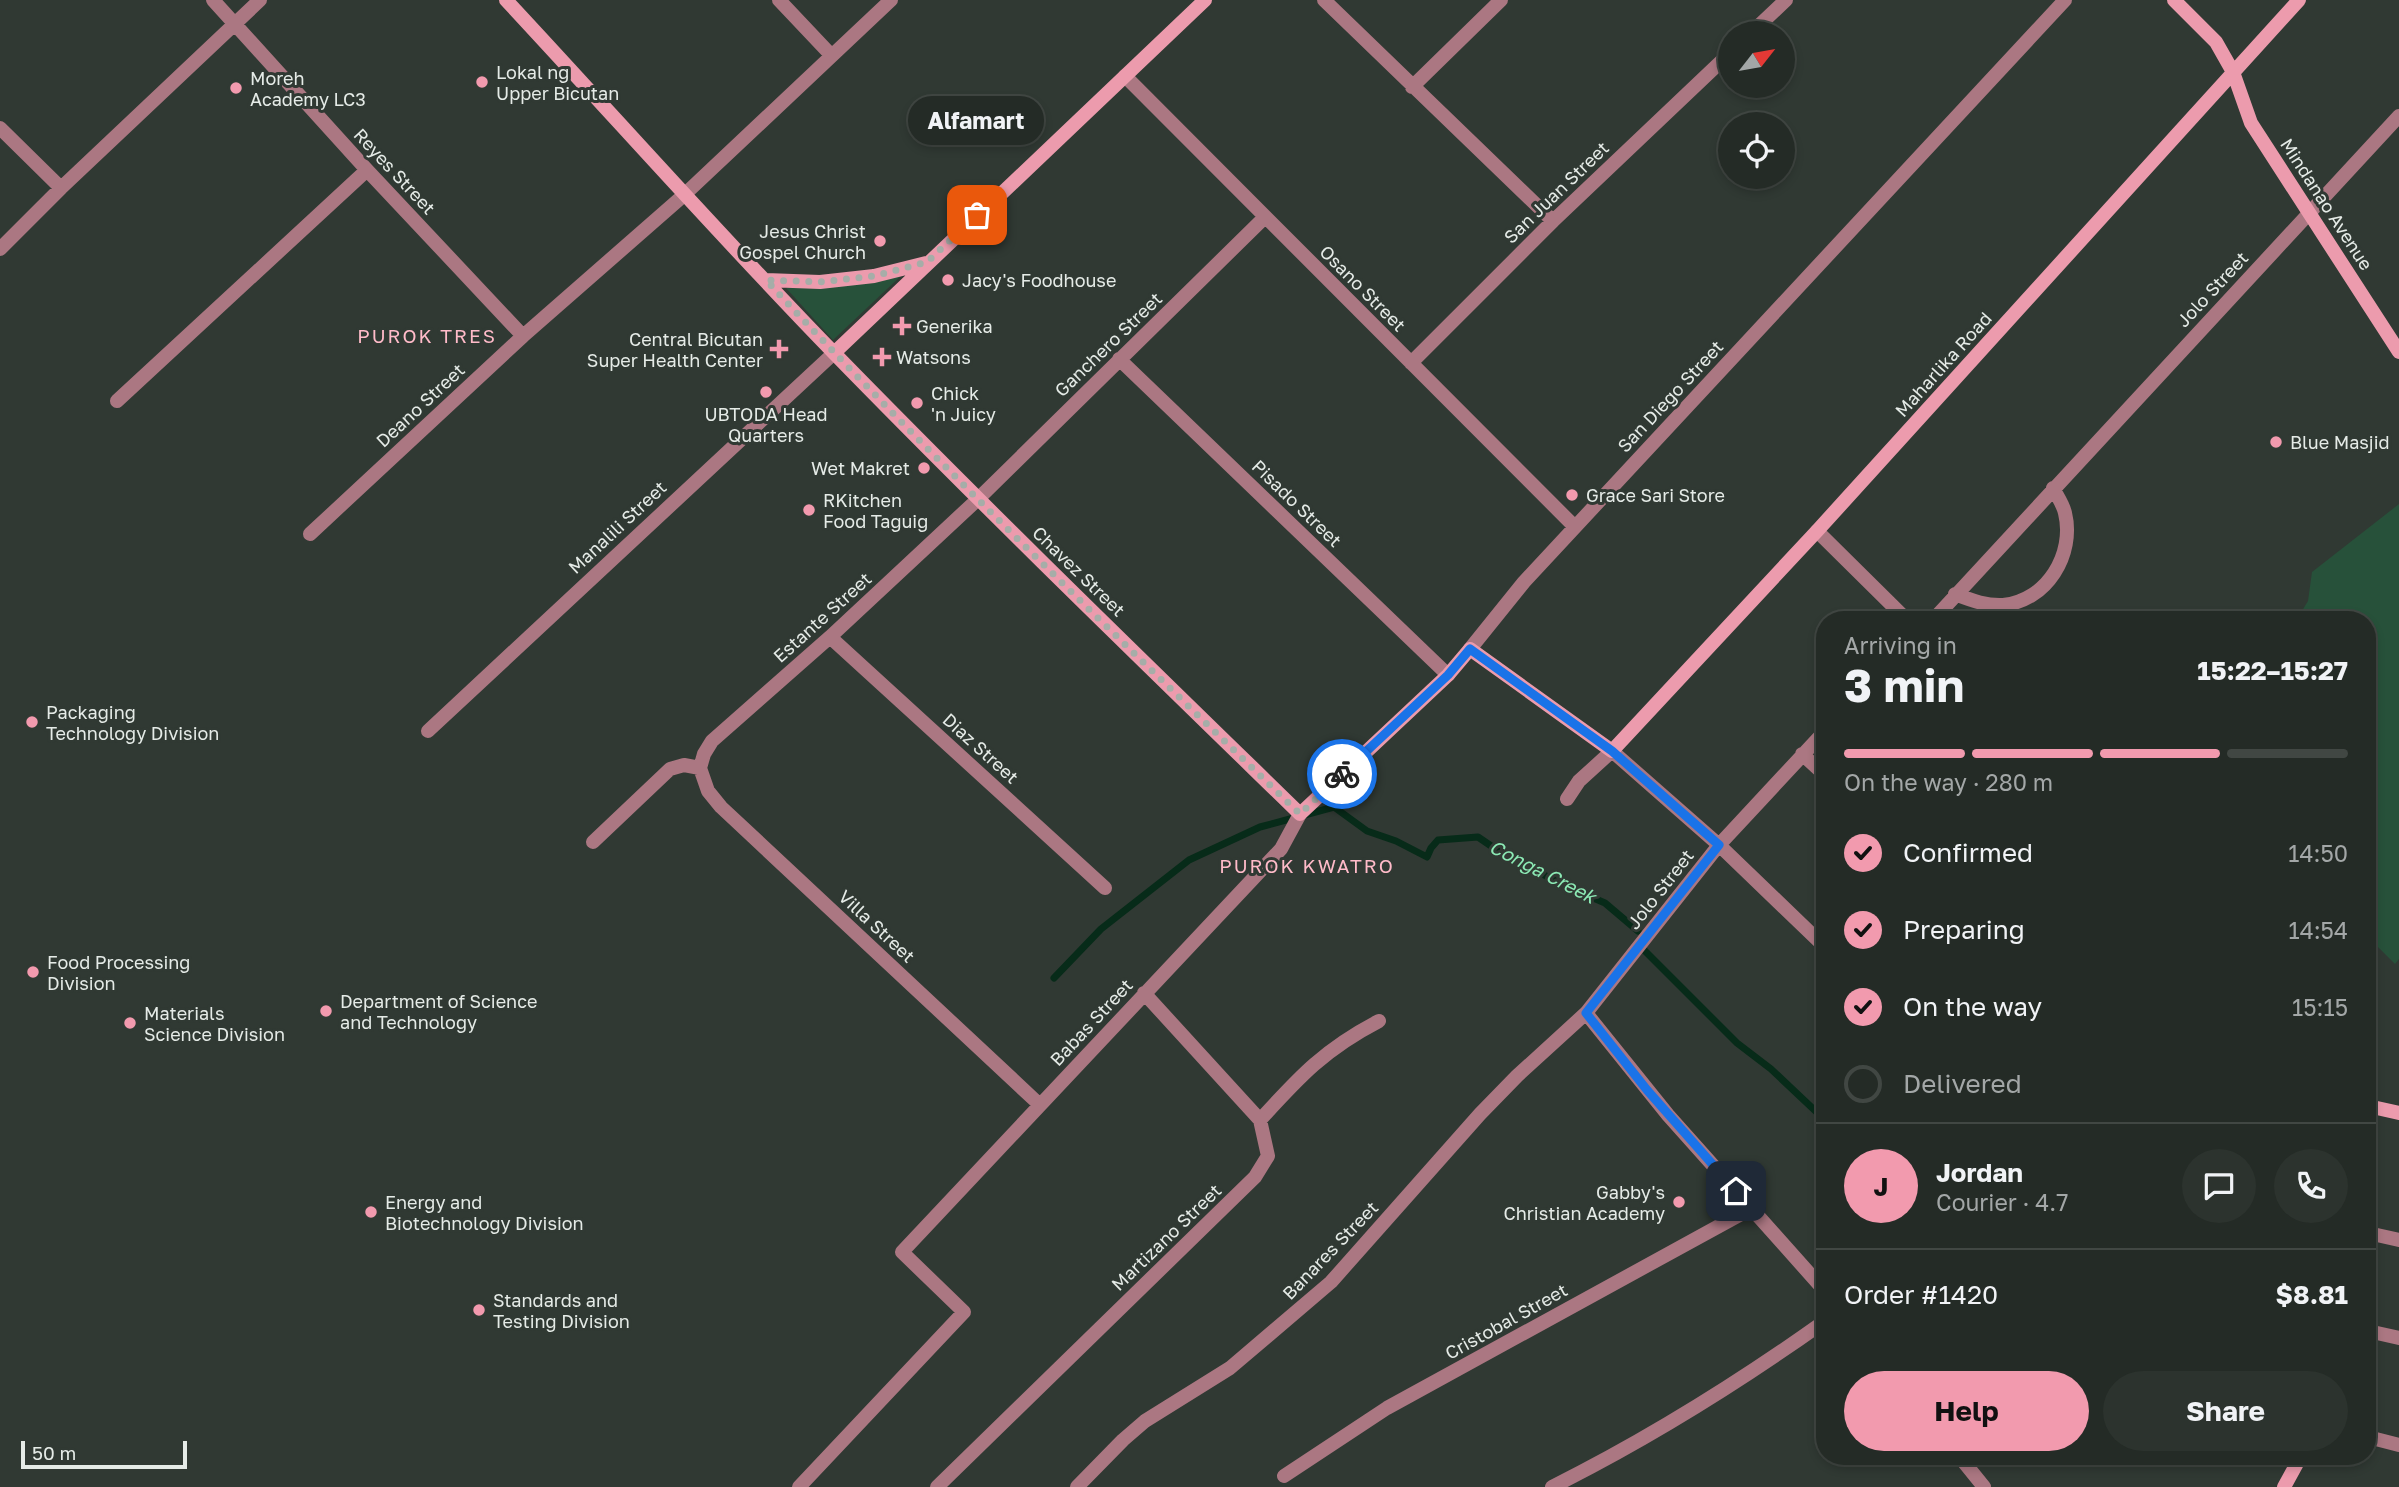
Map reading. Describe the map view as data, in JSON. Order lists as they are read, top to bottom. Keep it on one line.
{"streets":{"street":["Reyes Street","San Juan Street","Mindanao Avenue","Osano Street","Jolo Street","Ganchero Street","Maharlika Road","San Diego Street","Deano Street","Pisado Street","Manalili Street","Chavez Street","Estante Street","Diaz Street","Villa Street","Babas Street","Martizano Street","Banares Street","Cristobal Street"]},"crossings":[["Reyes Street","Deano Street"],["San Juan Street","Osano Street"],["Mindanao Avenue","Jolo Street"],["Mindanao Avenue","Maharlika Road"],["Osano Street","Ganchero Street"],["Osano Street","San Diego Street"],["Jolo Street","Banares Street"],["Ganchero Street","Pisado Street"],["Ganchero Street","Chavez Street"],["Ganchero Street","Estante Street"],["San Diego Street","Pisado Street"],["San Diego Street","Chavez Street"],["San Diego Street","Babas Street"],["Deano Street","Chavez Street"],["Manalili Street","Chavez Street"],["Chavez Street","Estante Street"],["Chavez Street","Babas Street"],["Estante Street","Diaz Street"],["Estante Street","Villa Street"],["Villa Street","Babas Street"],["Babas Street","Martizano Street"]],"districts":["PUROK TRES","PUROK KWATRO"],"water":["Conga Creek"],"places":{"other":["Lokal ng Upper Bicutan","Moreh Academy LC3","Alfamart","Jesus Christ Gospel Church","Jacy's Foodhouse","UBTODA Head Quarters","Chick 'n Juicy","Blue Masjid","Wet Makret","Grace Sari Store","RKitchen Food Taguig","Packaging Technology Division","Food Processing Division","Department of Science and Technology","Materials Science Division","Gabby's Christian Academy","Energy and Biotechnology Division","Standards and Testing Division"],"health":["Generika","Central Bicutan Super Health Center","Watsons"]},"scale_bar":"50 m","north":"top right","page":{"bubble":"Alfamart","heading":["3 min","Arriving in","15:22–15:27"],"panel":["Jordan","Courier · 4.7","Order #1420","$8.81"],"bar":"On the way · 280 m","list":[["Confirmed","14:50"],["Preparing","14:54"],["On the way","15:15"],"Delivered"],"round":"J","buttons":["Help","Share"],"scale":"50 m"}}
